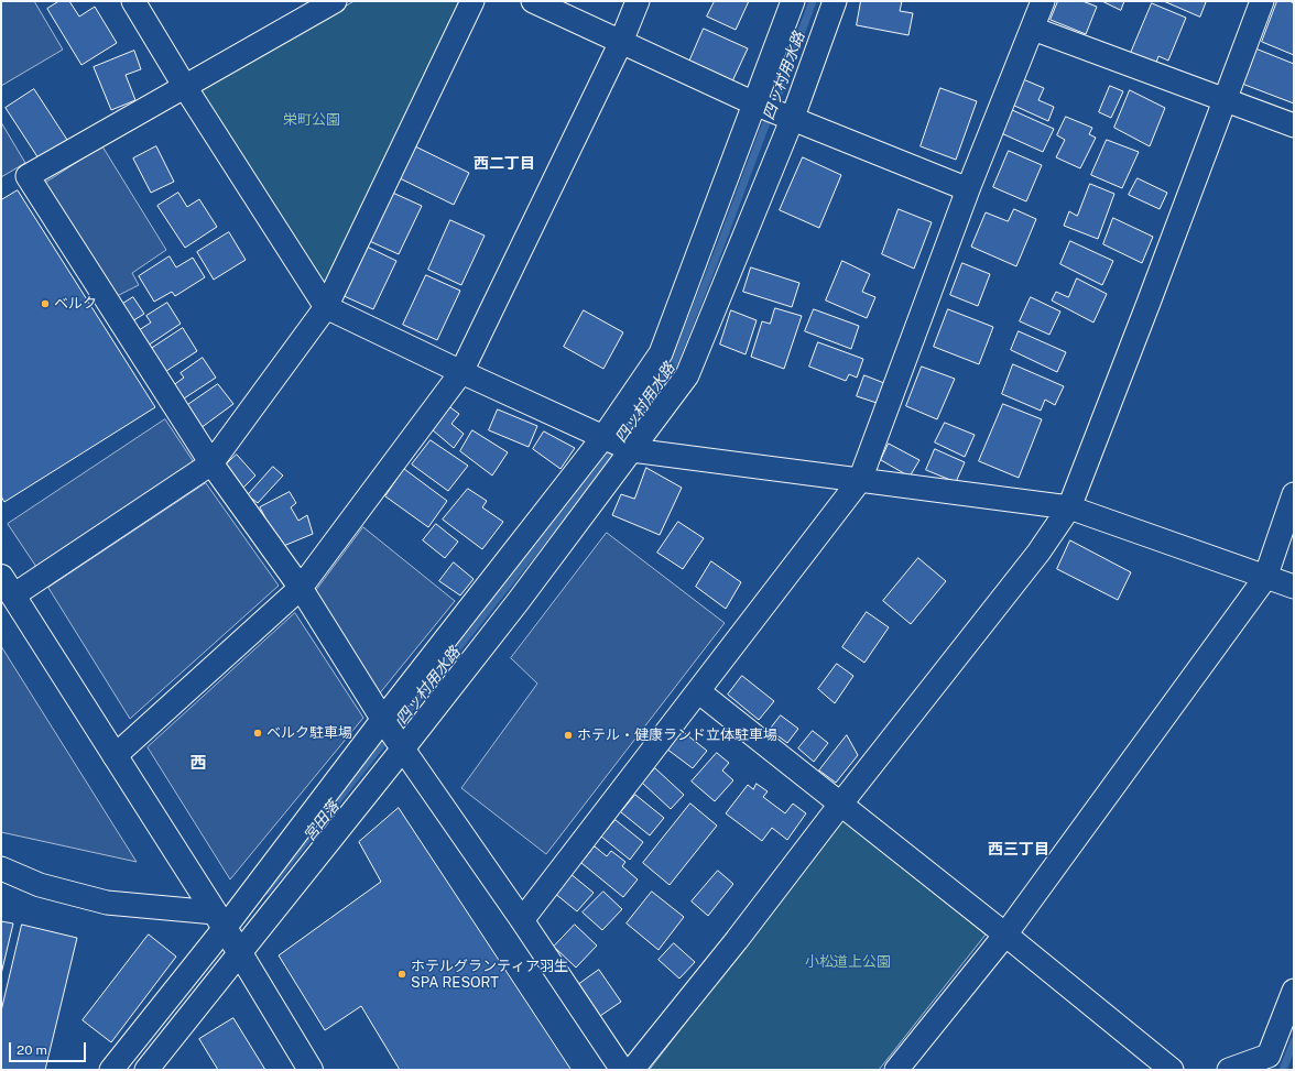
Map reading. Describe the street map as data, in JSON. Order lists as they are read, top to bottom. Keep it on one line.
{"districts":["西二丁目","西","西三丁目"],"water":["四ッ村用水路","宮田落"],"parks":["栄町公園","小松道上公園"],"places":["ベルク","ベルク駐車場","ホテル・健康ランド立体駐車場","ホテルグランティア羽生 SPA RESORT"],"scale_bar":"20 m"}
